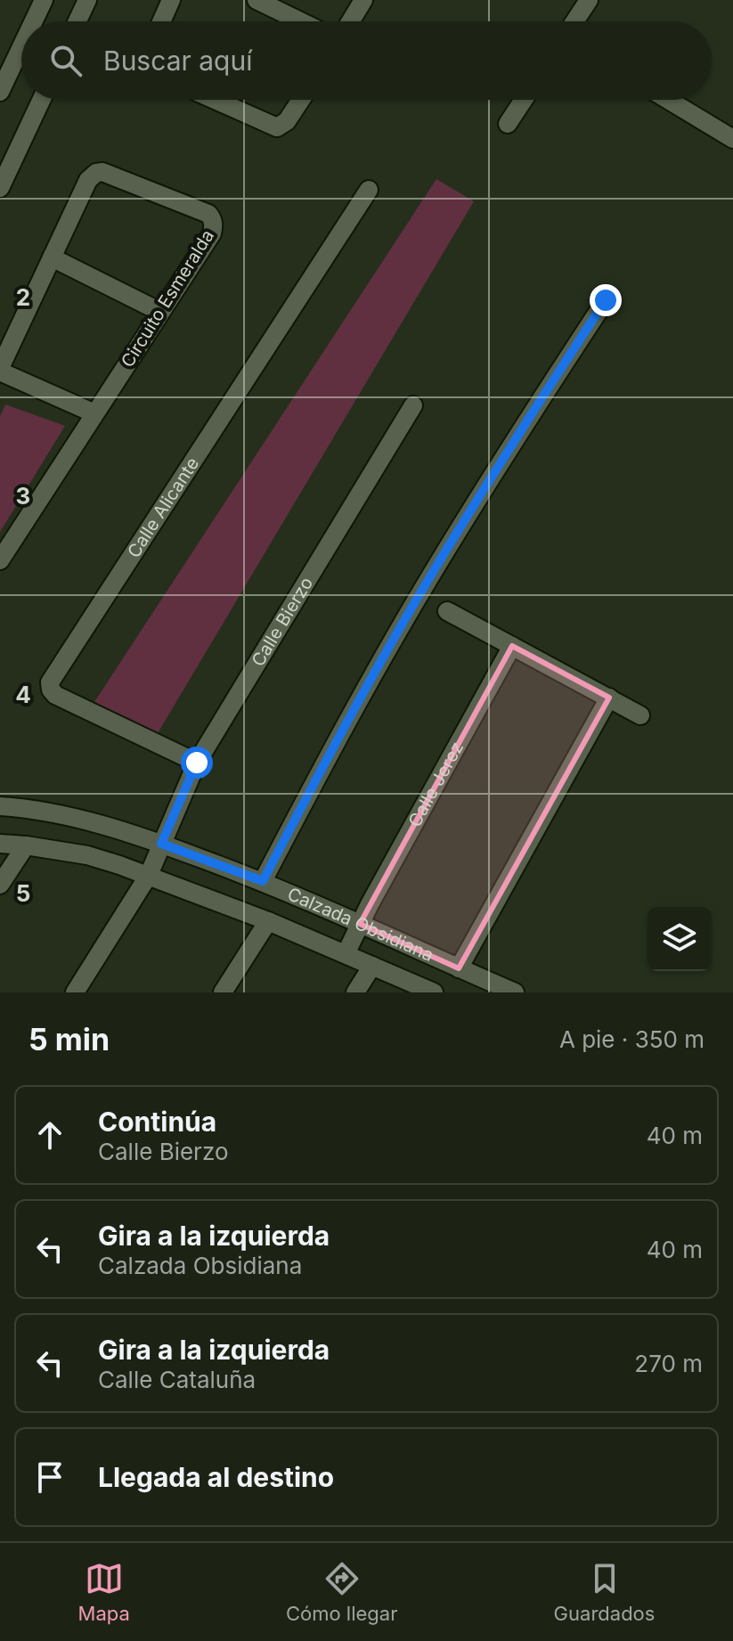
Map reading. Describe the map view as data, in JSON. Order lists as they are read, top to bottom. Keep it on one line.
{"streets":{"street":["Circuito Esmeralda","Calle Alicante","Calle Bierzo","Calle Jerez","Calzada Obsidiana"]},"crossings":[["Calle Alicante","Calle Bierzo"],["Calle Bierzo","Calzada Obsidiana"],["Calle Jerez","Calzada Obsidiana"]],"page":{"search":"Buscar aquí","heading":["5 min","A pie · 350 m"],"list":[["Continúa","Calle Bierzo","40 m"],["Gira a la izquierda","Calzada Obsidiana","40 m"],["Gira a la izquierda","Calle Cataluña","270 m"],"Llegada al destino"],"nav":["Mapa","Cómo llegar","Guardados"]},"grid":{"rows":["2","3","4","5"]}}
